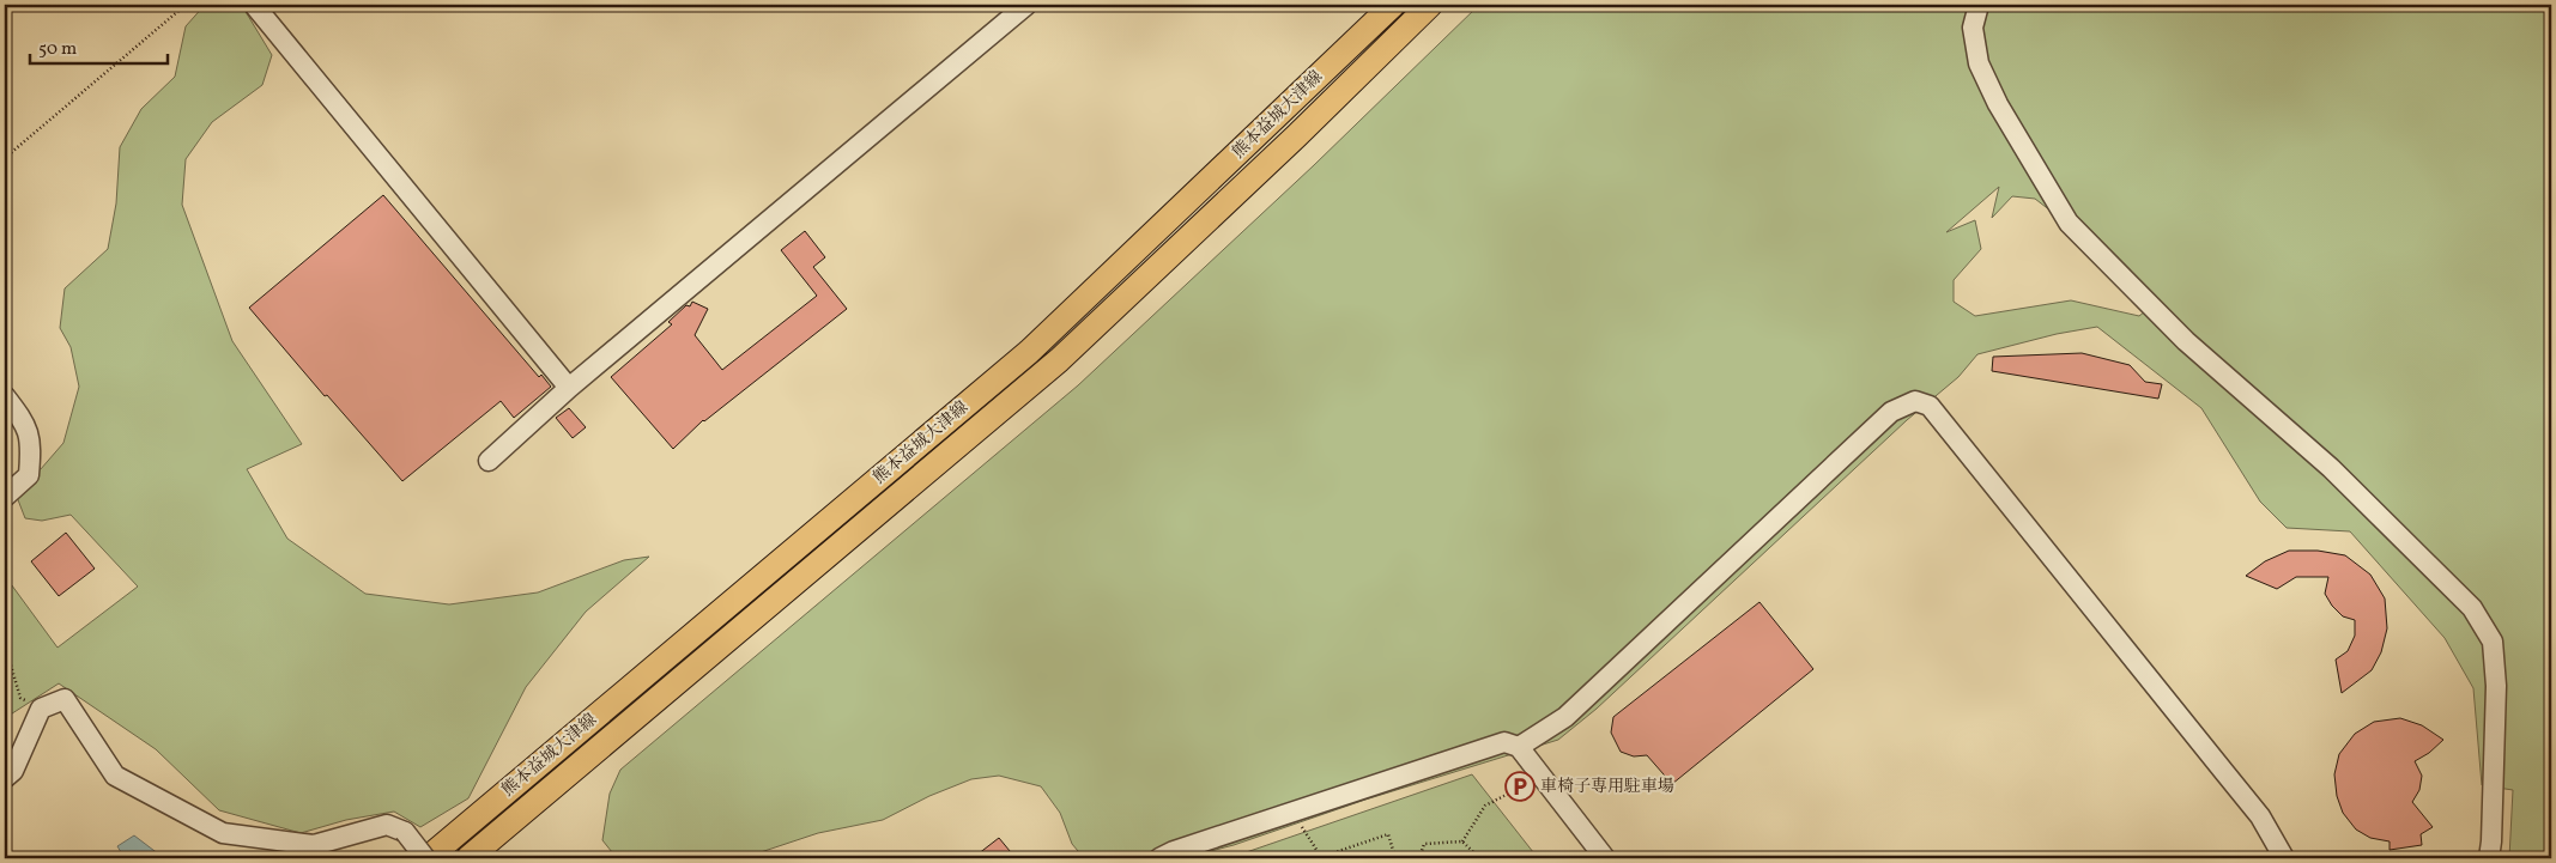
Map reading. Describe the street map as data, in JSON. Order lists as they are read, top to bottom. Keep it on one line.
{"streets":{"main road":["熊本益城大津線"]},"places":{"parking":["車椅子専用駐車場"]},"scale_bar":"50 m"}
